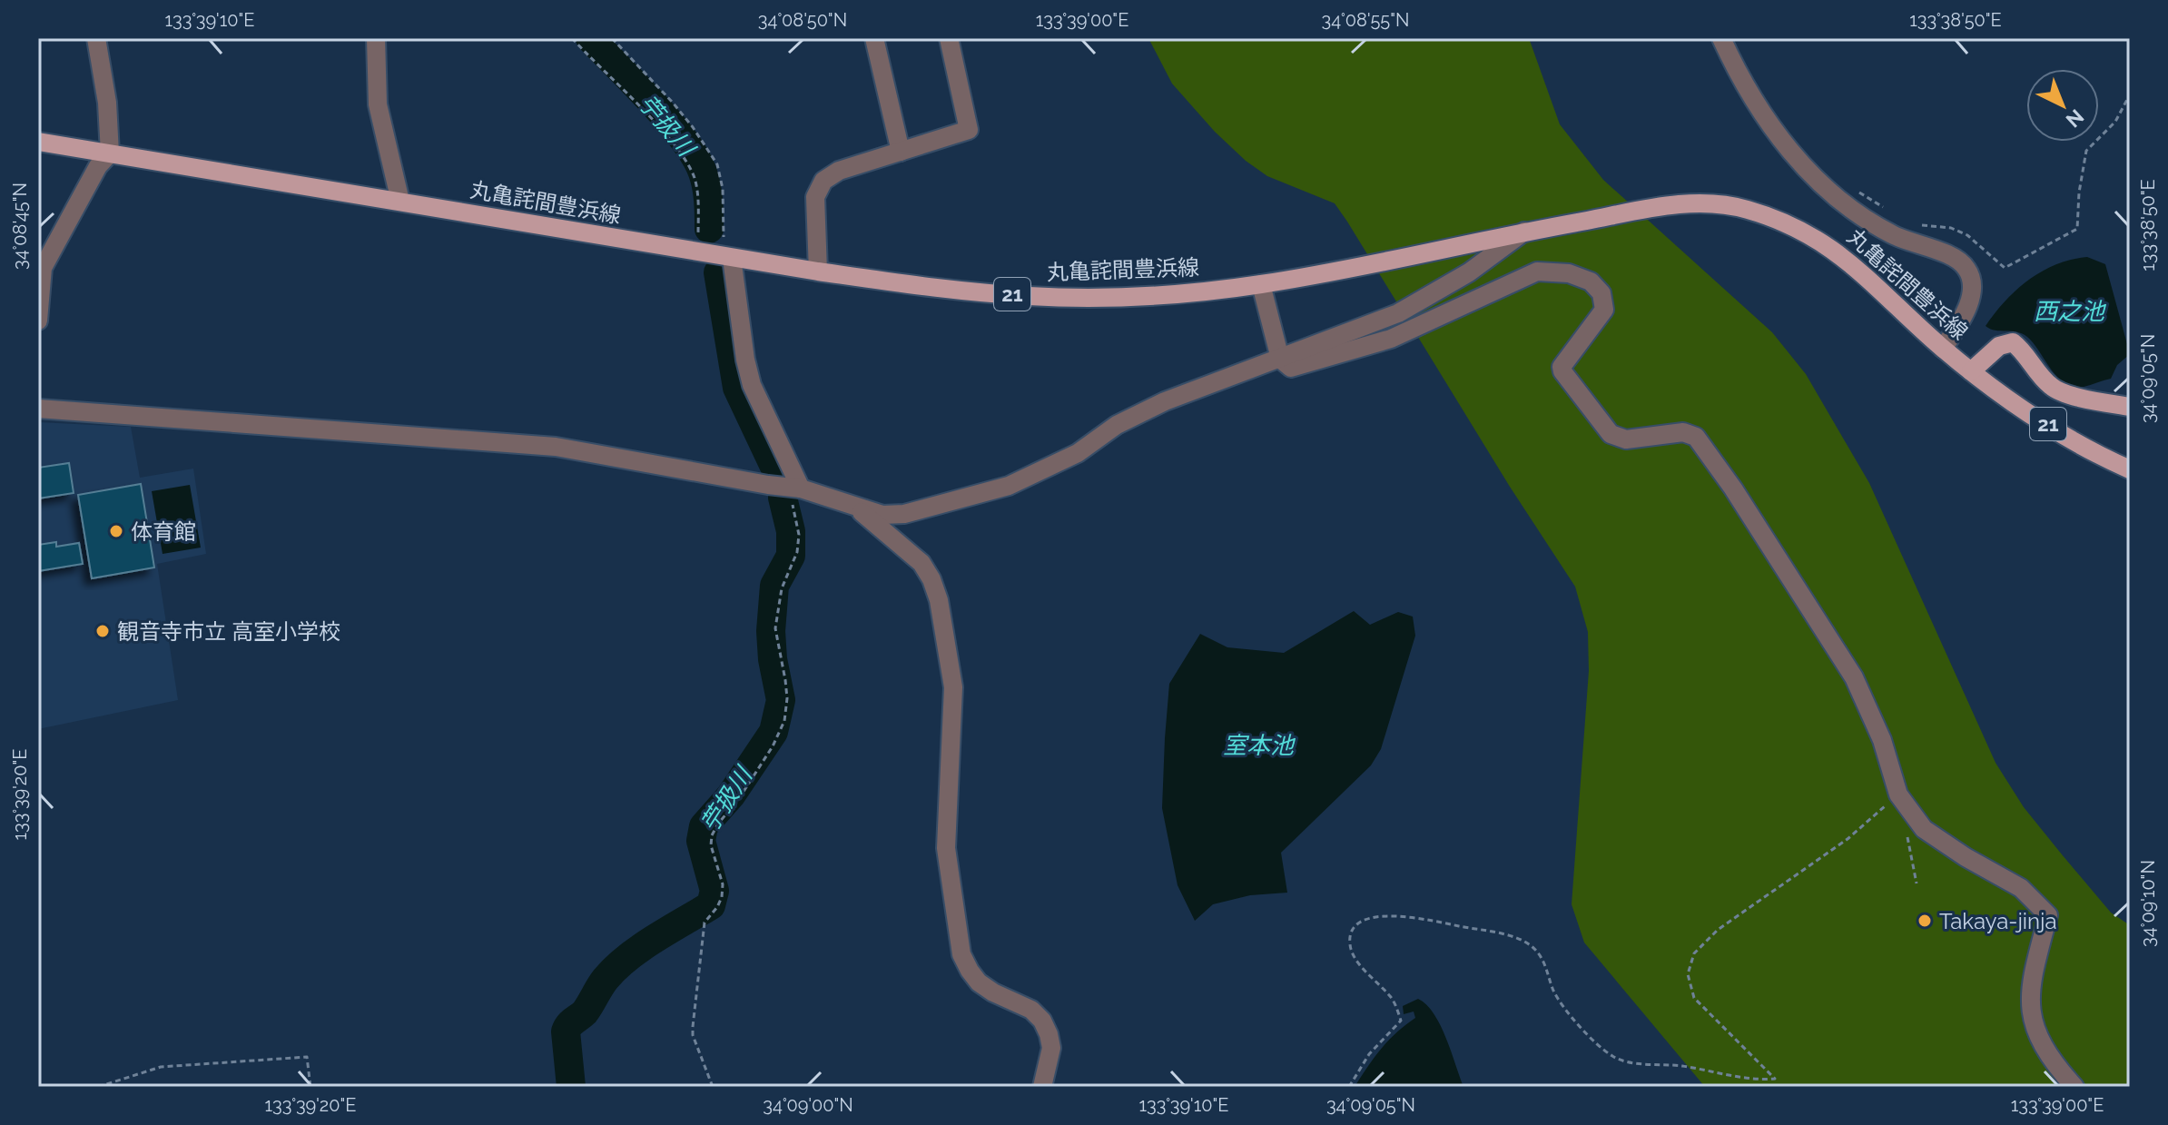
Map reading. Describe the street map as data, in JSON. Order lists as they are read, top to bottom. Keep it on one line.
{"streets":{"main road":["丸亀詫間豊浜線","21"]},"water":["苧扱川","西之池","室本池"],"places":["体育館","観音寺市立 高室小学校","Takaya-jinja"],"north":"bottom right","coordinates":["133°39'10\"E","34°08'50\"N","133°39'00\"E","34°08'55\"N","133°38'50\"E","34°08'45\"N","34°09'05\"N","133°39'20\"E","34°09'10\"N","34°09'00\"N"]}
